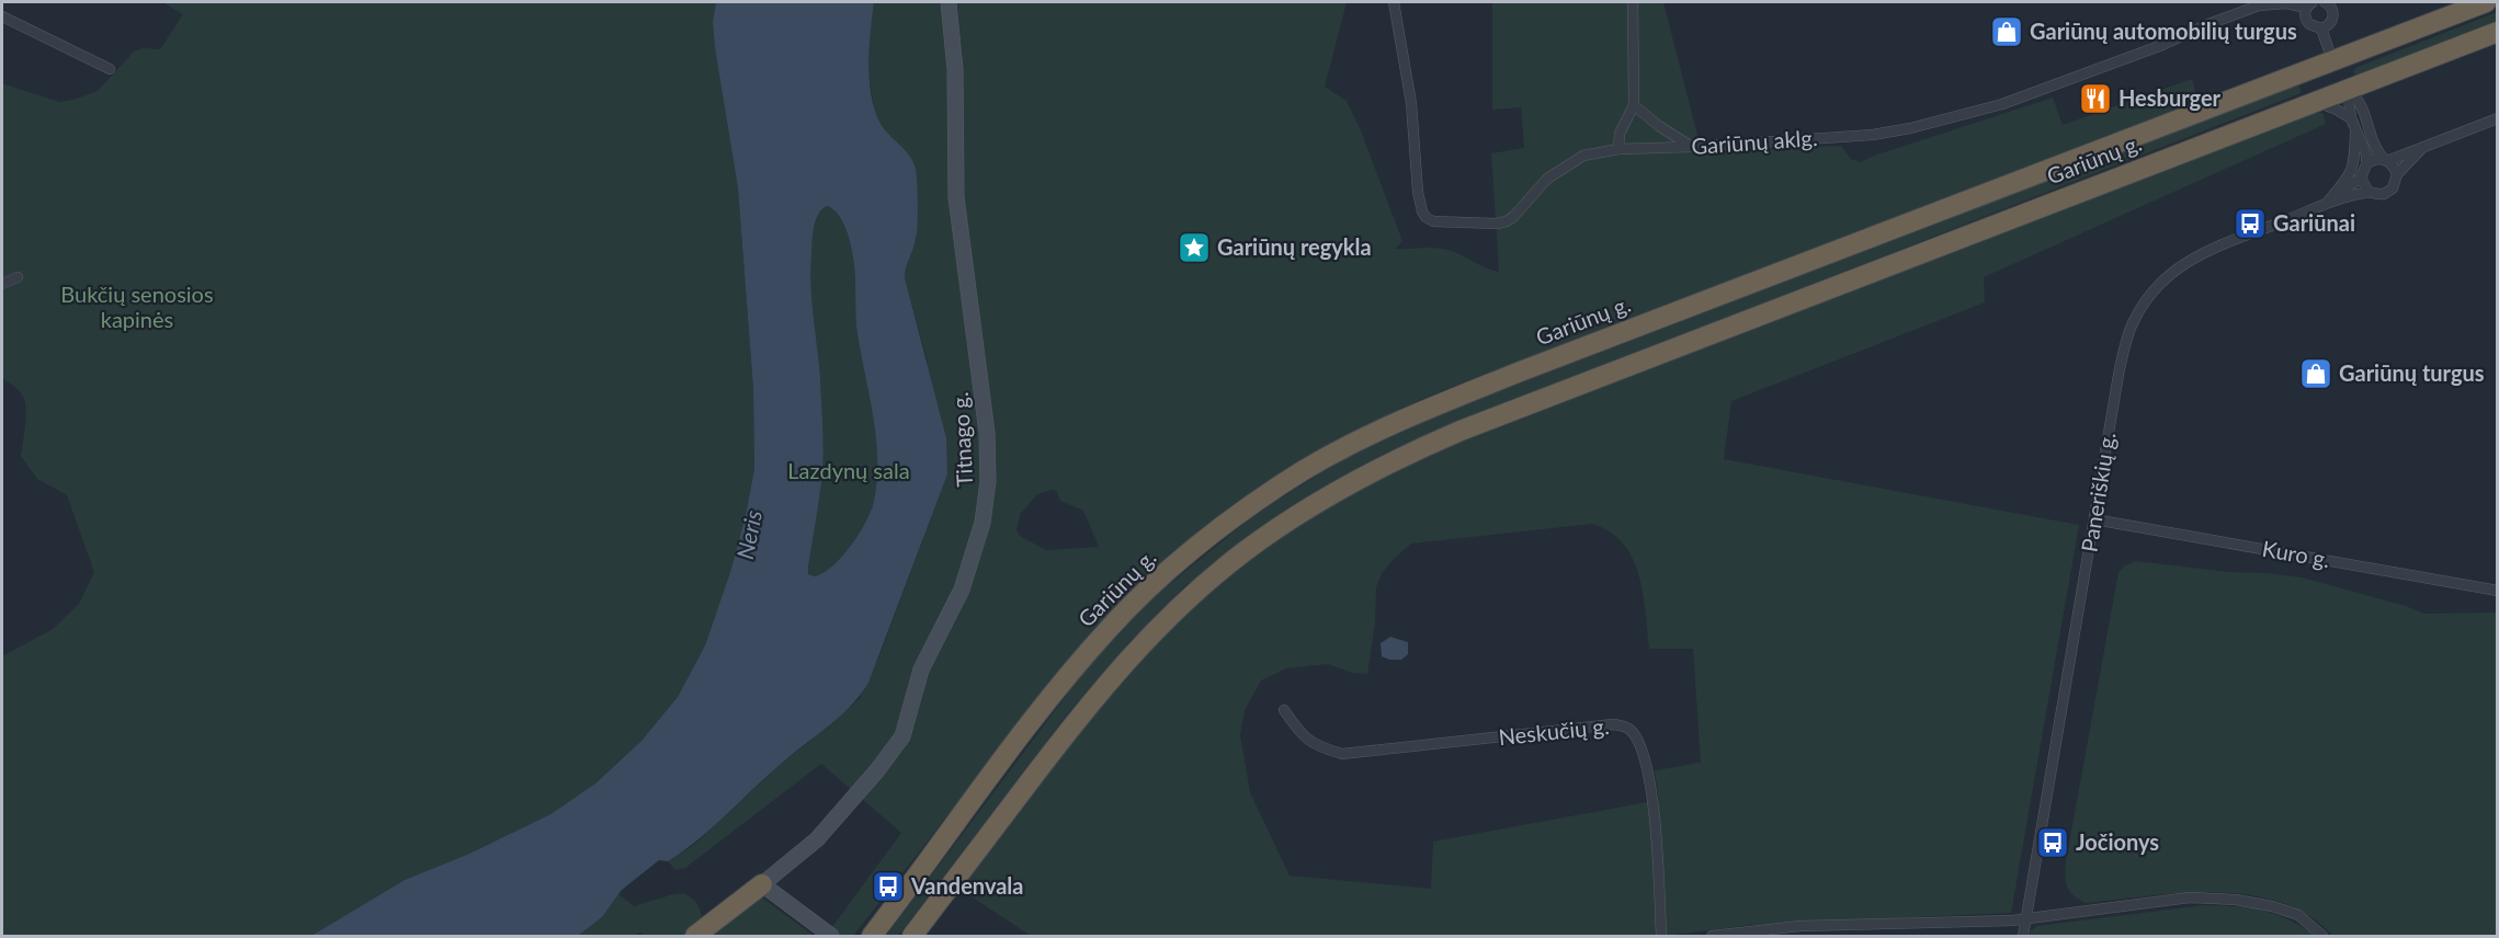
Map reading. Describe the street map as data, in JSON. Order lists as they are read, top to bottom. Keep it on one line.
{"streets":{"highway":["Gariūnų g."],"street":["Gariūnų aklg.","Titnago g.","Paneriškių g.","Kuro g.","Neskučių g."]},"crossings":[["Gariūnų aklg.","Gariūnų g."],["Paneriškių g.","Kuro g."]],"water":["Neris"],"parks":["Bukčių senosios kapinės","Lazdynų sala"],"places":{"shop":["Gariūnų automobilių turgus","Gariūnų turgus"],"restaurant":["Hesburger"],"bus stop":["Gariūnai","Jočionys","Vandenvala"],"place":["Gariūnų regykla"]}}
